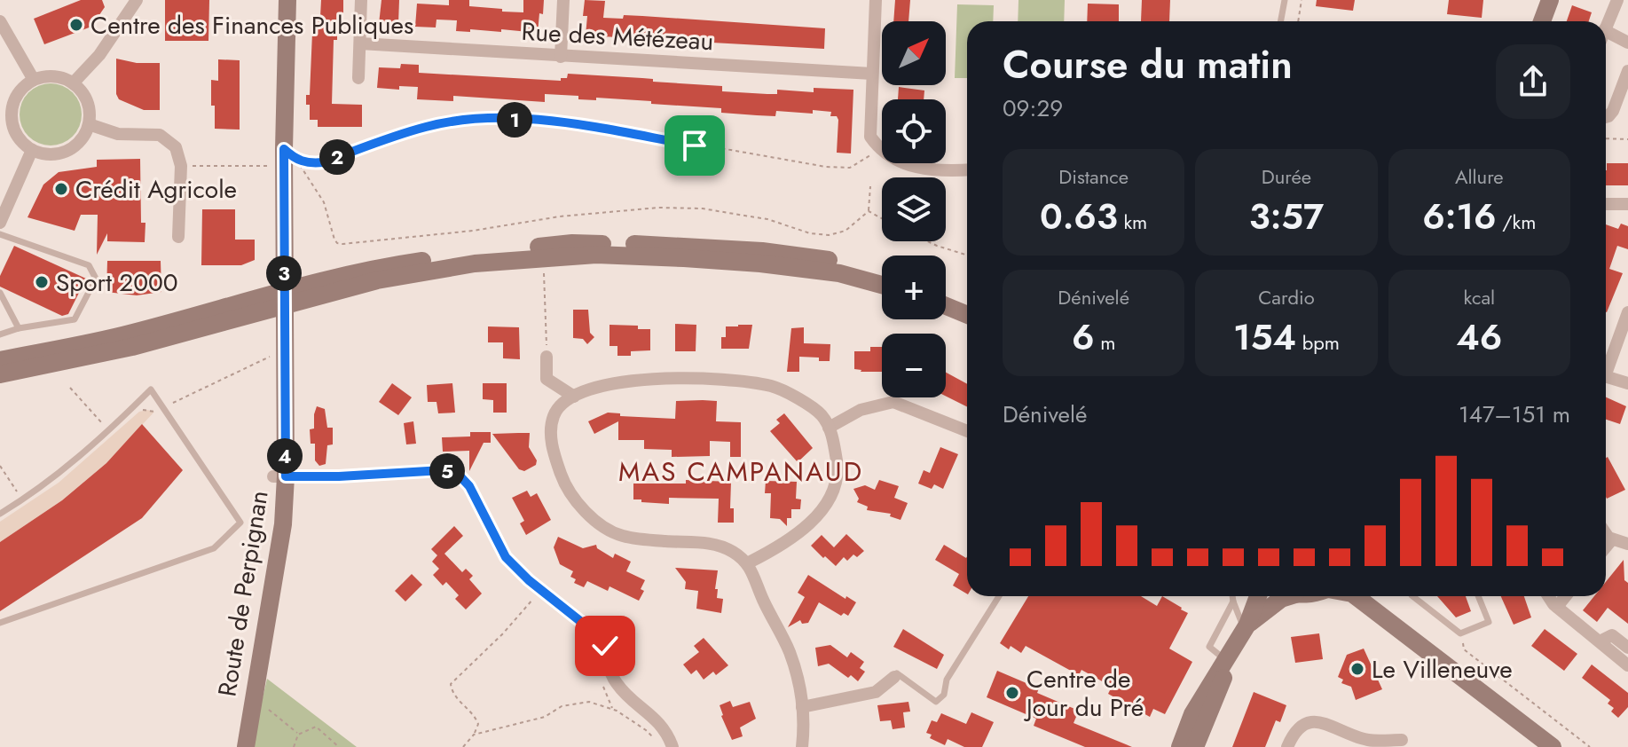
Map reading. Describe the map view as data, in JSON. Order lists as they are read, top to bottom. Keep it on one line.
{"streets":{"main road":["Route de Perpignan"],"street":["Rue des Métézeau"]},"districts":["MAS CAMPANAUD"],"places":["Centre des Finances Publiques","Crédit Agricole","Sport 2000","Le Villeneuve","Centre de Jour du Pré"],"north":"top right","page":{"map_buttons":["+","−"],"heading":["Course du matin","09:29"],"pins":["1","2","3","4","5"],"stats":[["Distance","0.63 km"],["Durée","3:57"],["Allure","6:16 /km"],["Dénivelé","6 m"],["Cardio","154 bpm"],["kcal","46"]],"chart":["Dénivelé","147–151 m"]}}
